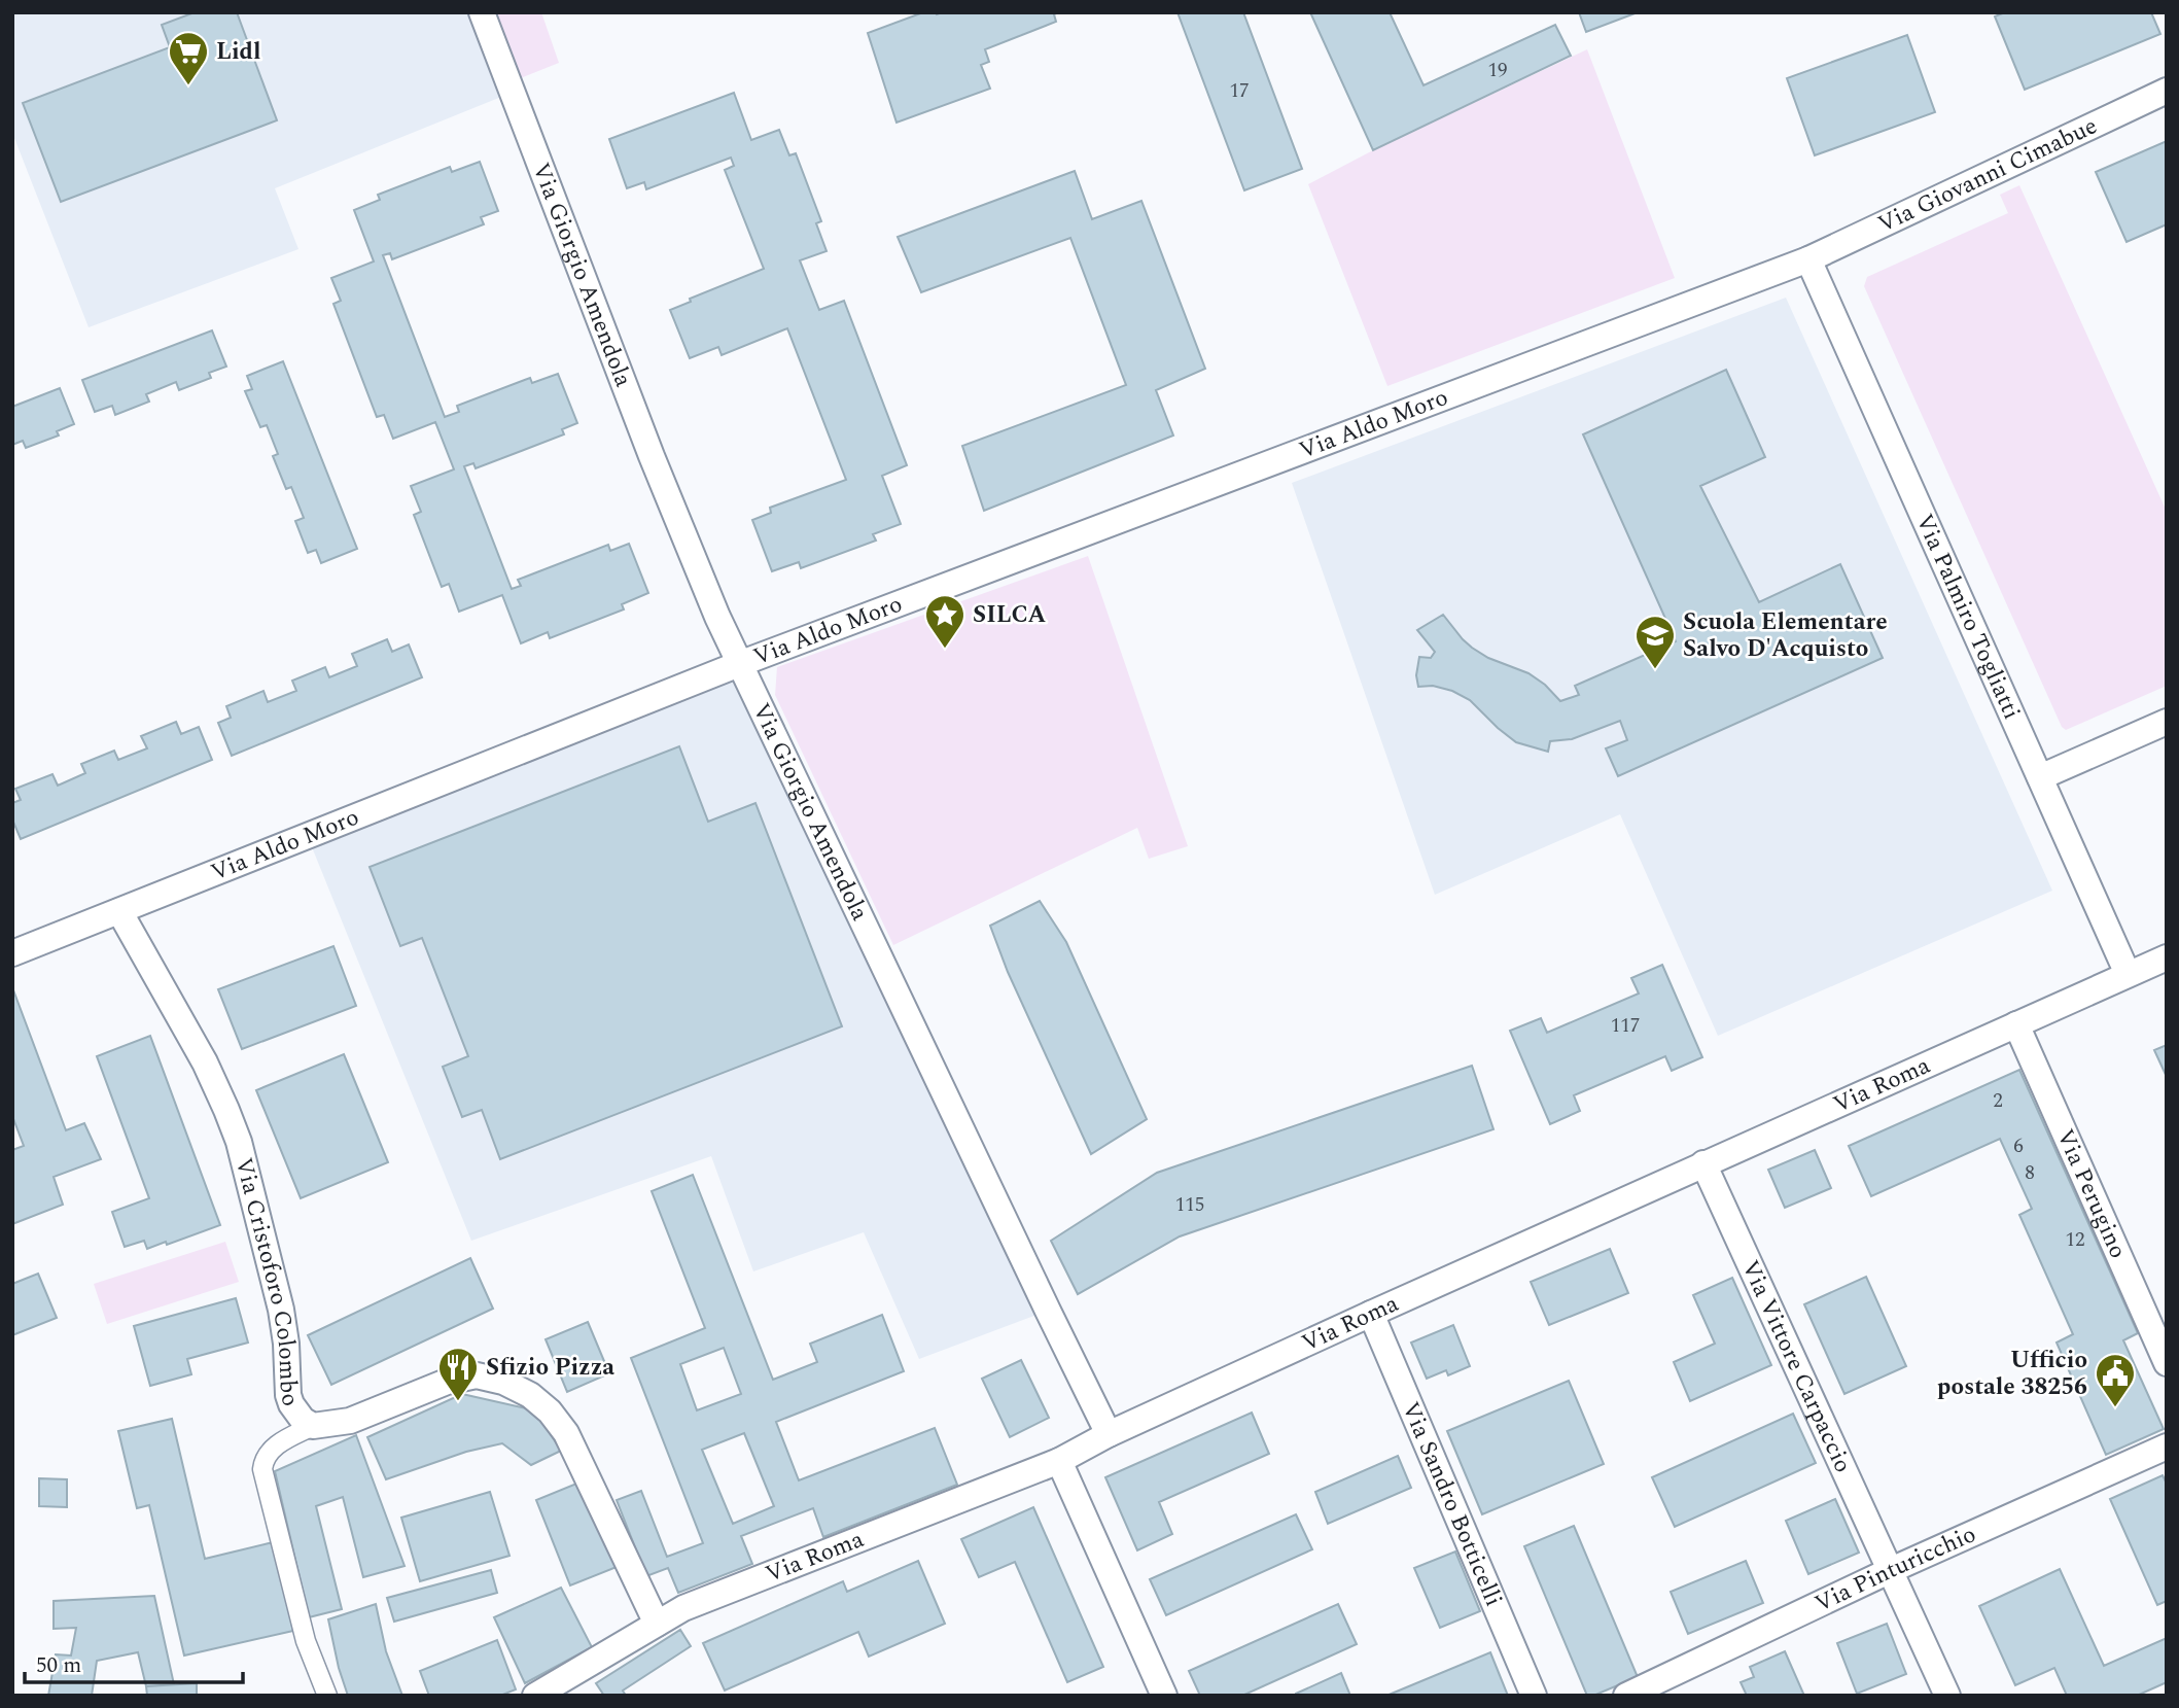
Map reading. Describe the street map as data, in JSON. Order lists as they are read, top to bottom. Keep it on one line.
{"streets":{"street":["Via Giovanni Cimabue","Via Giorgio Amendola","Via Aldo Moro","Via Palmiro Togliatti","Via Roma","Via Perugino","Via Cristoforo Colombo","Via Vittore Carpaccio","Via Sandro Botticelli","Via Pinturicchio"]},"crossings":[["Via Giovanni Cimabue","Via Aldo Moro"],["Via Giovanni Cimabue","Via Palmiro Togliatti"],["Via Giorgio Amendola","Via Aldo Moro"],["Via Giorgio Amendola","Via Roma"],["Via Aldo Moro","Via Palmiro Togliatti"],["Via Aldo Moro","Via Cristoforo Colombo"],["Via Palmiro Togliatti","Via Roma"],["Via Roma","Via Perugino"],["Via Roma","Via Vittore Carpaccio"],["Via Roma","Via Sandro Botticelli"],["Via Vittore Carpaccio","Via Pinturicchio"]],"places":{"supermarket":["Lidl"],"place":["SILCA"],"school or university":["Scuola Elementare Salvo D'Acquisto"],"restaurant":["Sfizio Pizza"],"public building":["Ufficio postale 38256"]},"house_numbers":["19","17","117","2","6","8","115","12"],"scale_bar":"50 m"}
